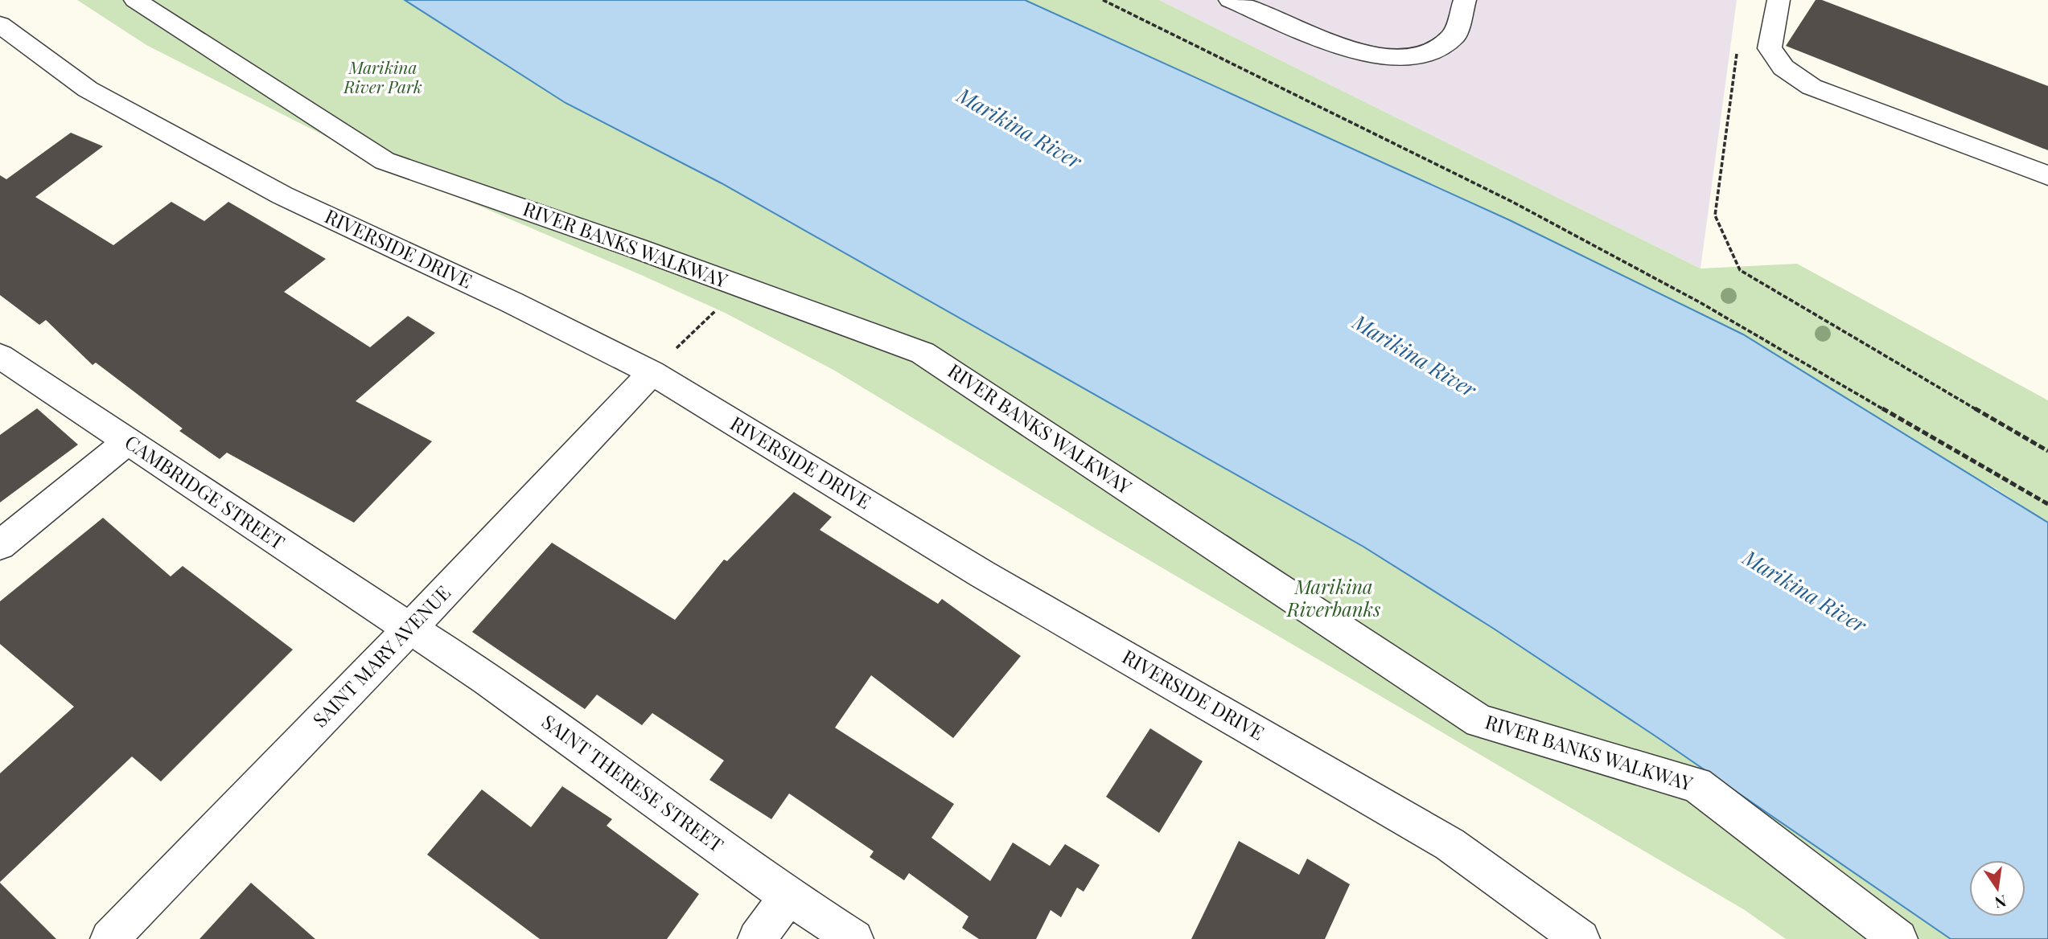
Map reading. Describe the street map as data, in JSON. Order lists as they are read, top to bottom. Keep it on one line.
{"streets":{"street":["RIVER BANKS WALKWAY","RIVERSIDE DRIVE","CAMBRIDGE STREET","SAINT MARY AVENUE","SAINT THERESE STREET"]},"crossings":[["RIVERSIDE DRIVE","SAINT MARY AVENUE"],["CAMBRIDGE STREET","SAINT MARY AVENUE"],["CAMBRIDGE STREET","SAINT THERESE STREET"],["SAINT MARY AVENUE","SAINT THERESE STREET"]],"water":["Marikina River"],"parks":["Marikina River Park","Marikina Riverbanks"],"north":"bottom"}
